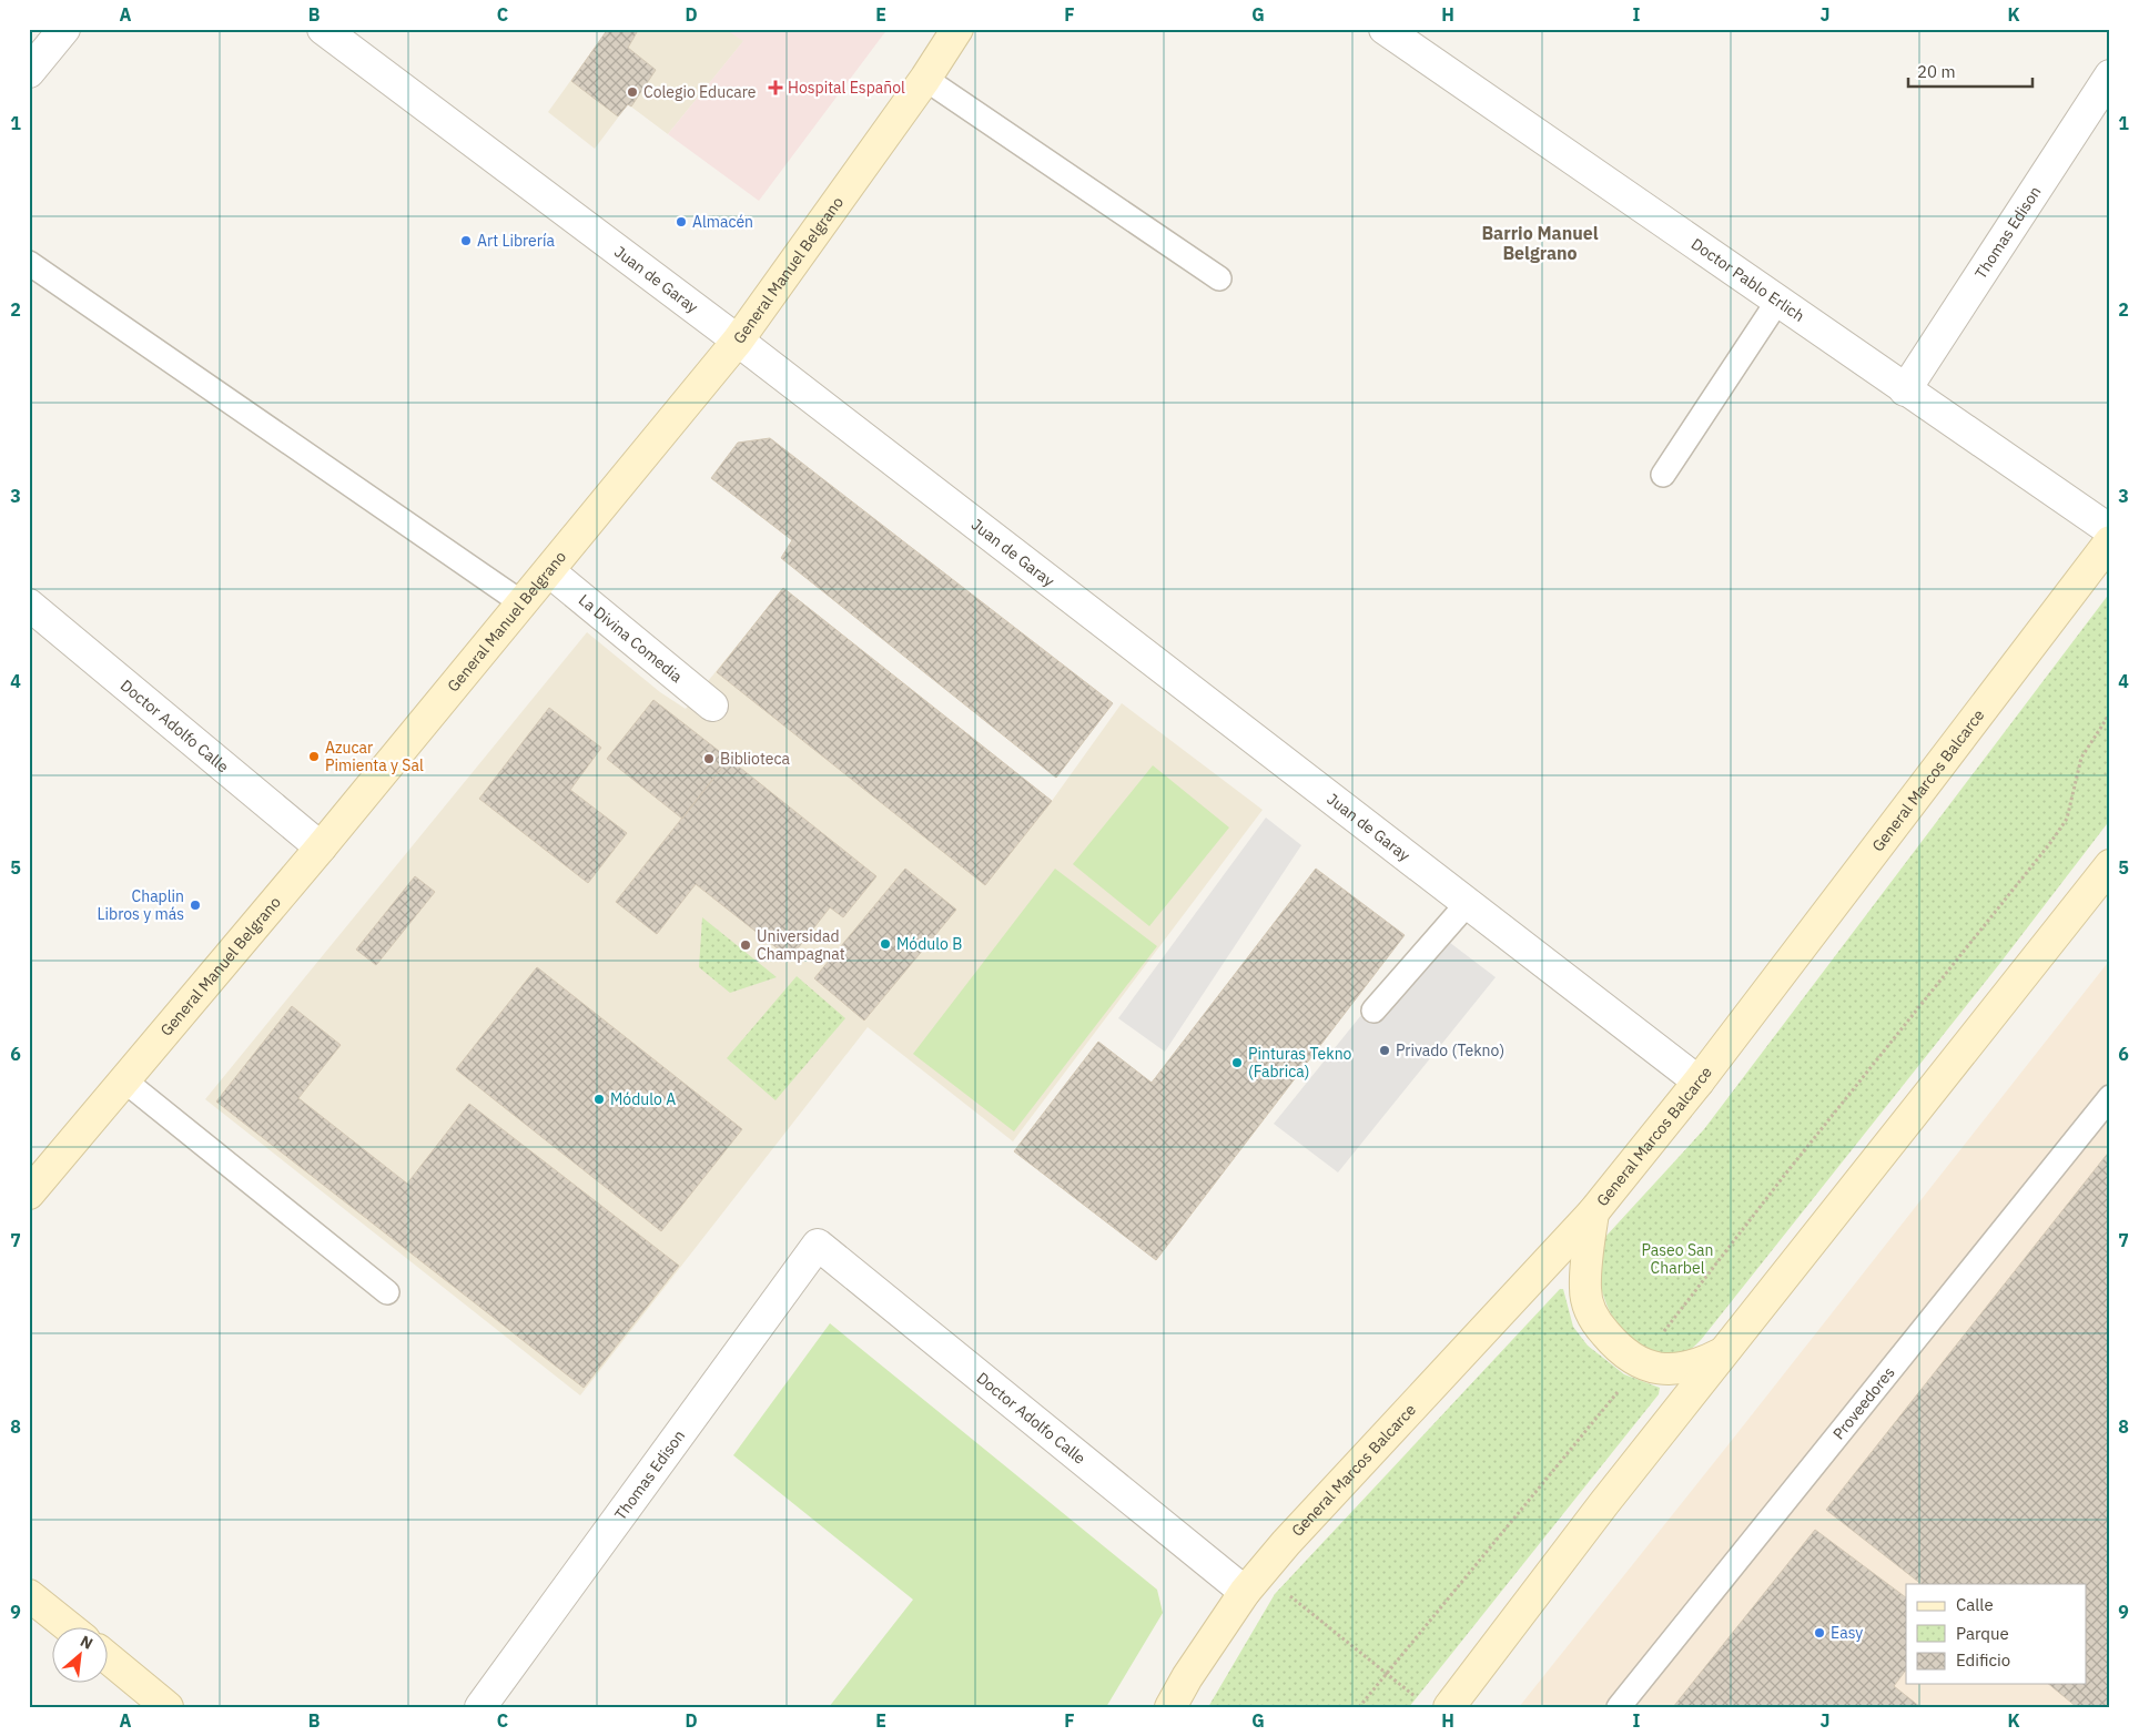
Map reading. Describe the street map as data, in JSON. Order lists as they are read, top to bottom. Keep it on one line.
{"streets":{"main road":["General Manuel Belgrano","General Marcos Balcarce"],"street":["Thomas Edison","Juan de Garay","Doctor Pablo Erlich","La Divina Comedia","Doctor Adolfo Calle"],"lane":["Proveedores"]},"crossings":[["Thomas Edison","Doctor Pablo Erlich"],["Thomas Edison","Doctor Adolfo Calle"],["General Manuel Belgrano","Juan de Garay"],["General Manuel Belgrano","La Divina Comedia"],["General Manuel Belgrano","Doctor Adolfo Calle"],["Juan de Garay","General Marcos Balcarce"],["Doctor Adolfo Calle","General Marcos Balcarce"]],"districts":["Barrio Manuel Belgrano"],"parks":["Paseo San Charbel"],"places":{"health":["Hospital Español"],"other":["Colegio Educare","Almacén","Art Librería","Azucar Pimienta y Sal","Biblioteca","Chaplin Libros y más","Módulo B","Universidad Champagnat","Privado (Tekno)","Pinturas Tekno (Fabrica)","Módulo A","Easy"]},"legend":["Calle","Parque","Edificio"],"scale_bar":"20 m","north":"top right","grid":{"columns":["A","B","C","D","E","F","G","H","I","J","K"],"rows":["1","2","3","4","5","6","7","8","9"]}}
